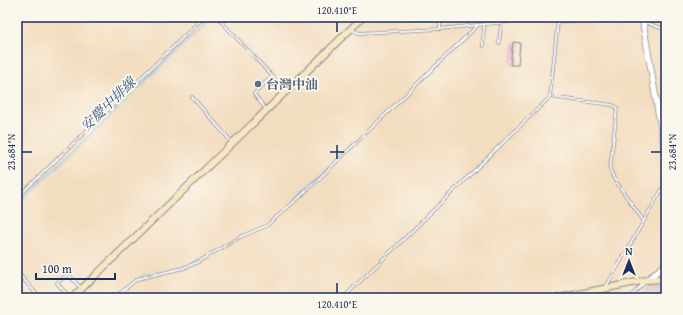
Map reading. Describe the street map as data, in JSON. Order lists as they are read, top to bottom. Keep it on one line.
{"water":["安慶中排線"],"places":["台灣中油"],"scale_bar":"100 m","north":"top","coordinates":["120.410°E","23.684°N"]}
